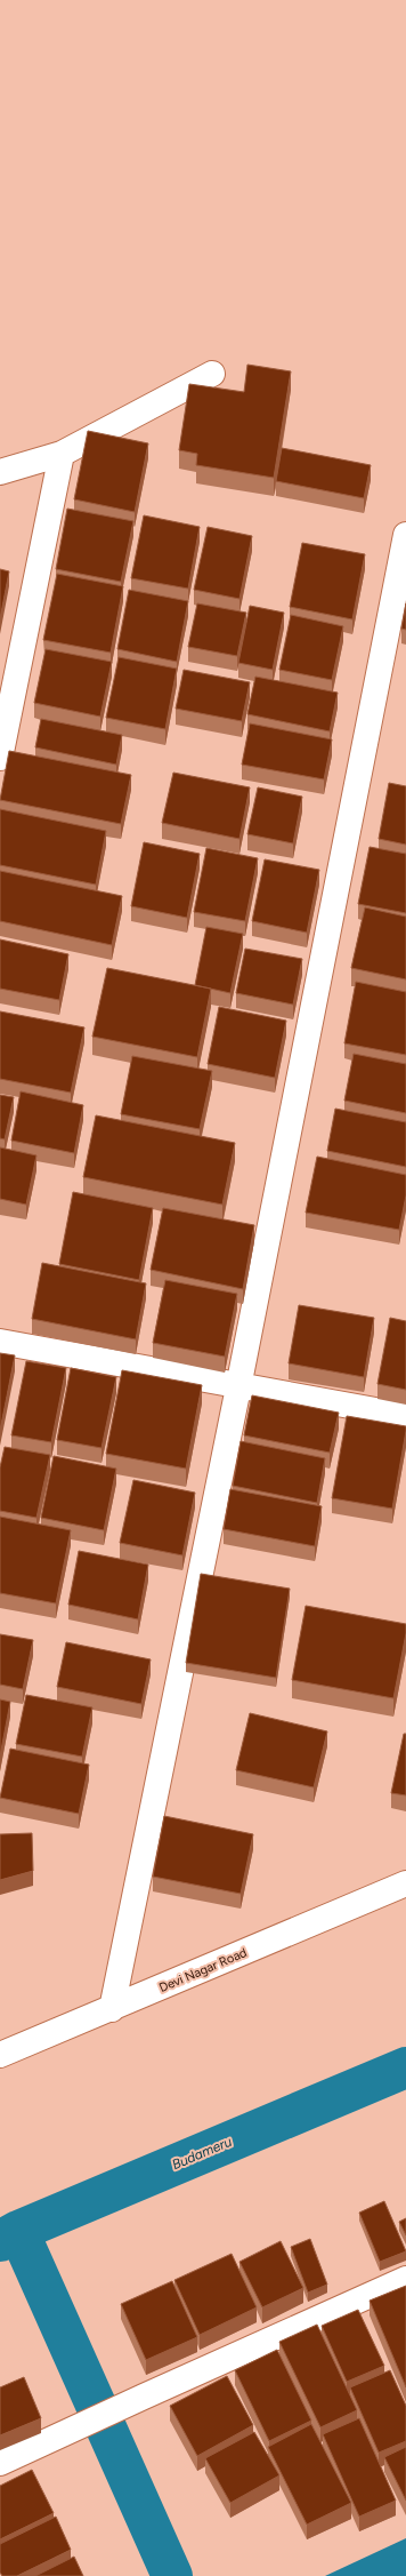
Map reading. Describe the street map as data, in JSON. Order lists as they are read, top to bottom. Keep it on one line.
{"streets":{"street":["Devi Nagar Road"]},"water":["Budameru"]}
